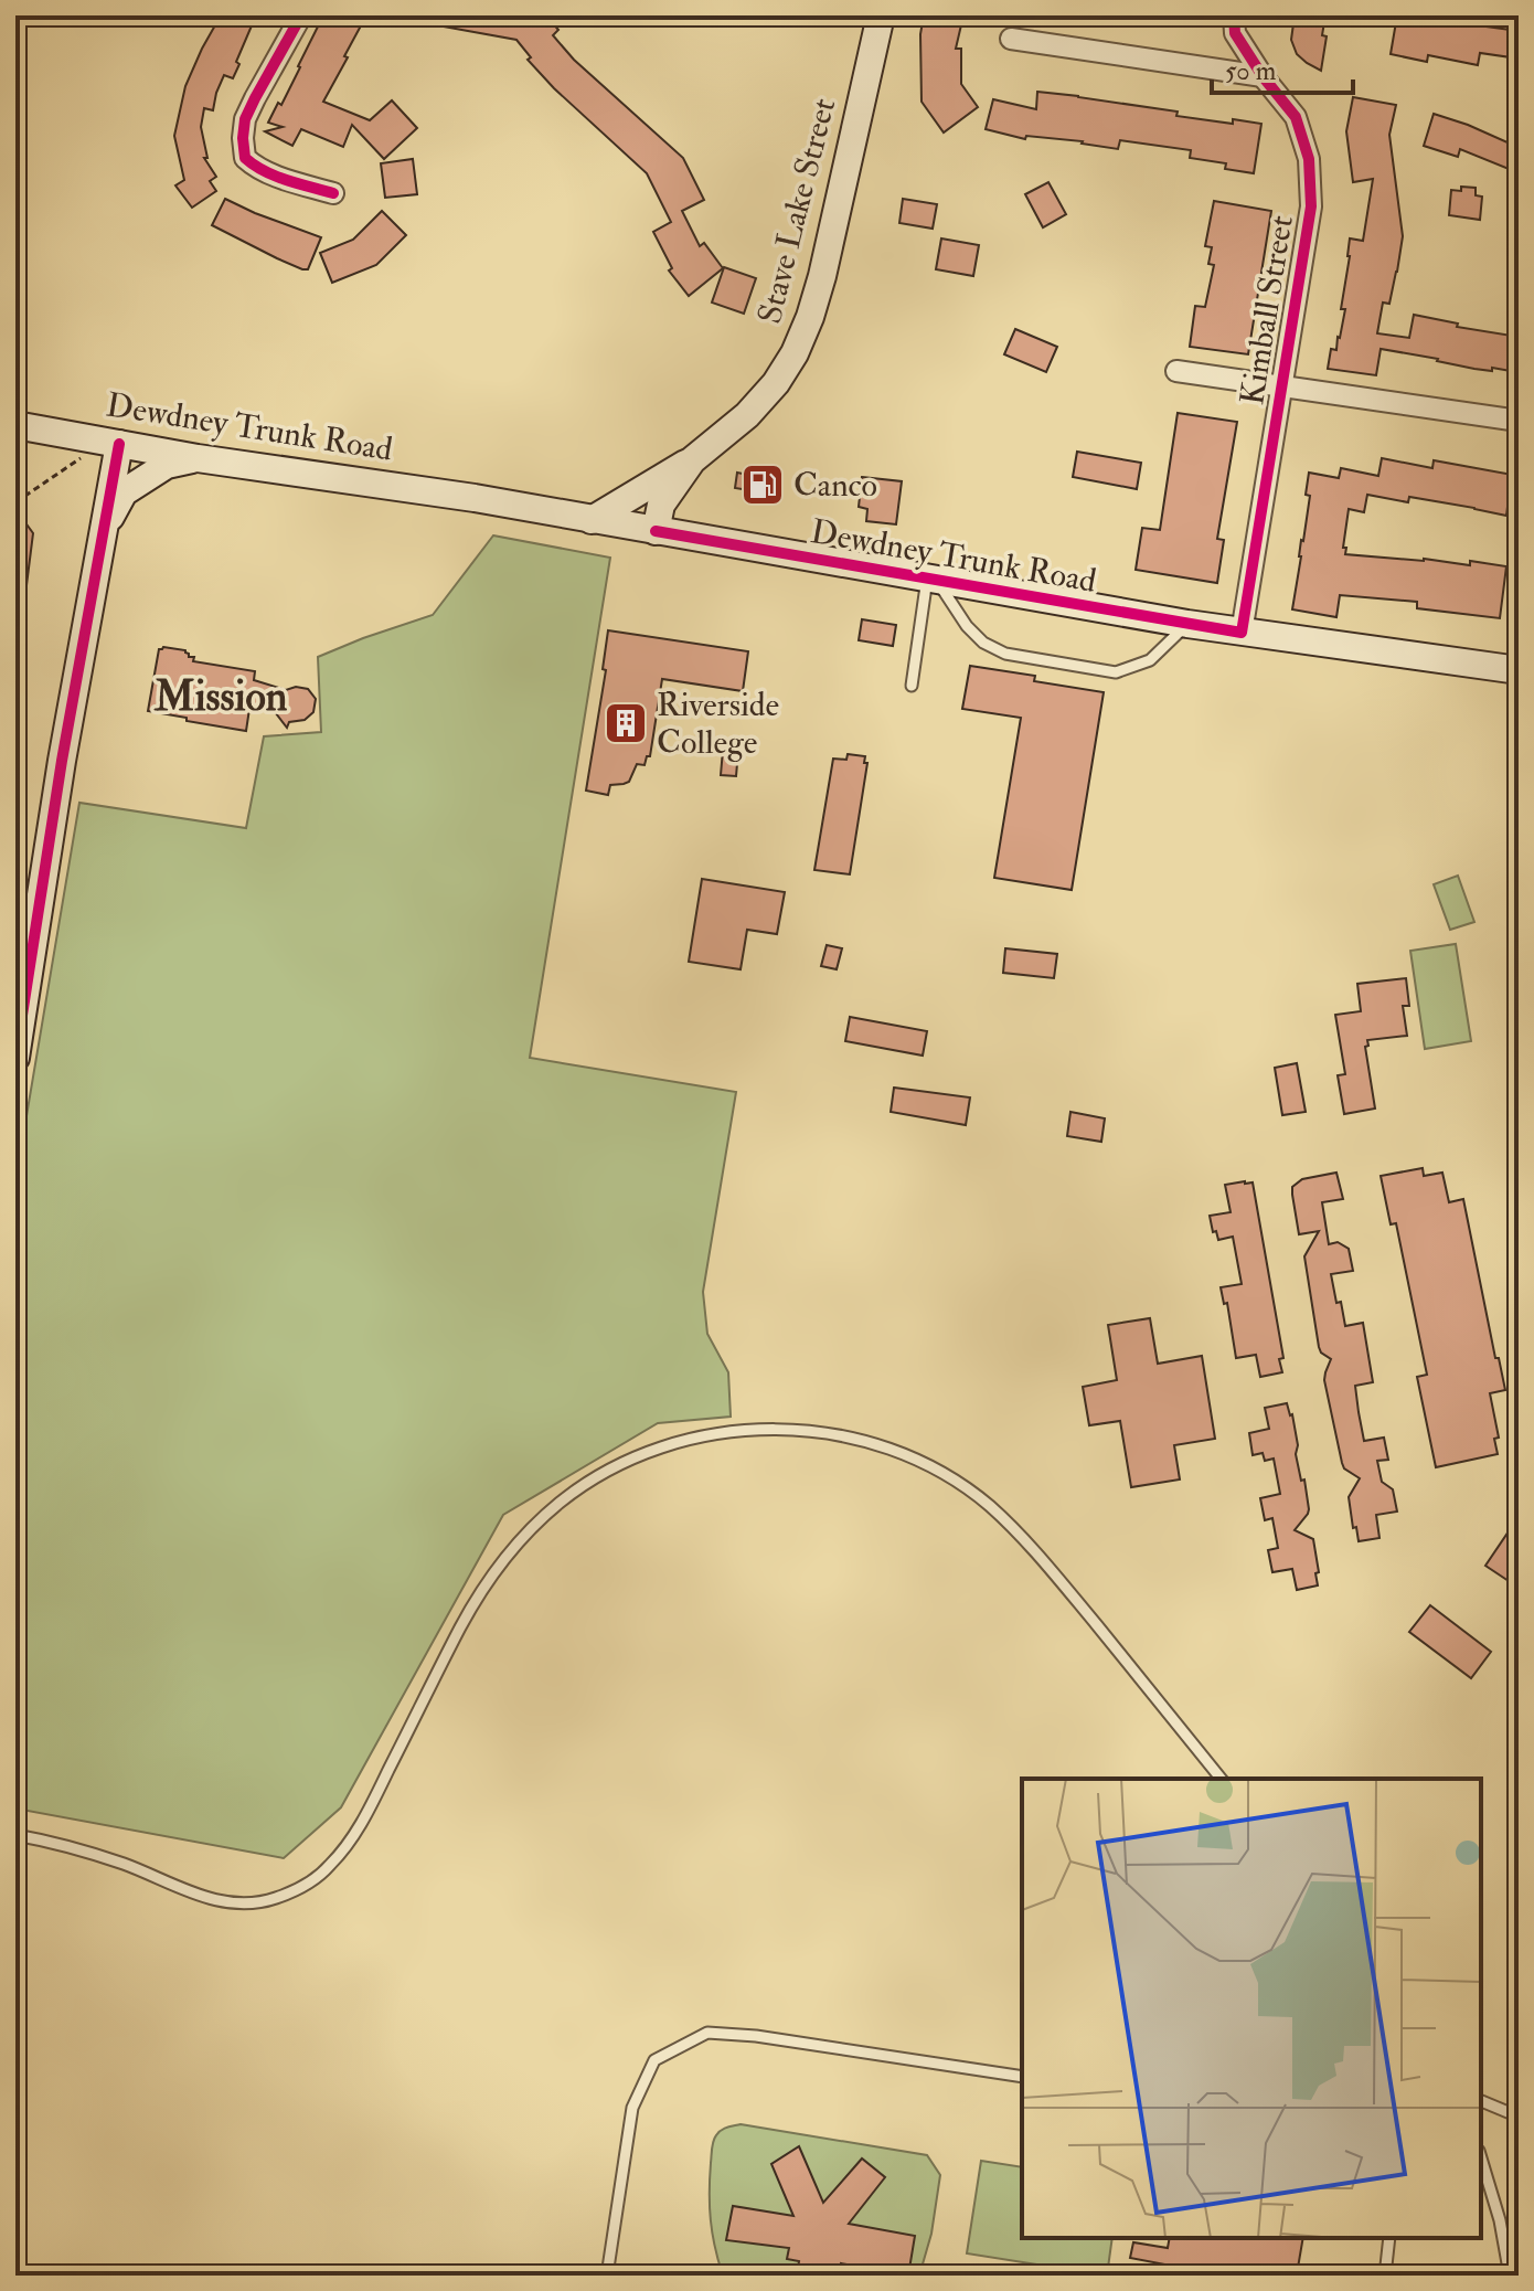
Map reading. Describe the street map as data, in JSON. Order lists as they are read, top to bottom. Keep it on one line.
{"streets":{"main road":["Stave Lake Street","Dewdney Trunk Road"],"street":["Kimball Street"]},"crossings":[["Stave Lake Street","Dewdney Trunk Road"],["Kimball Street","Dewdney Trunk Road"]],"districts":["Mission"],"places":{"fuel station":["Canco"],"building":["Riverside College"]},"scale_bar":"50 m"}
